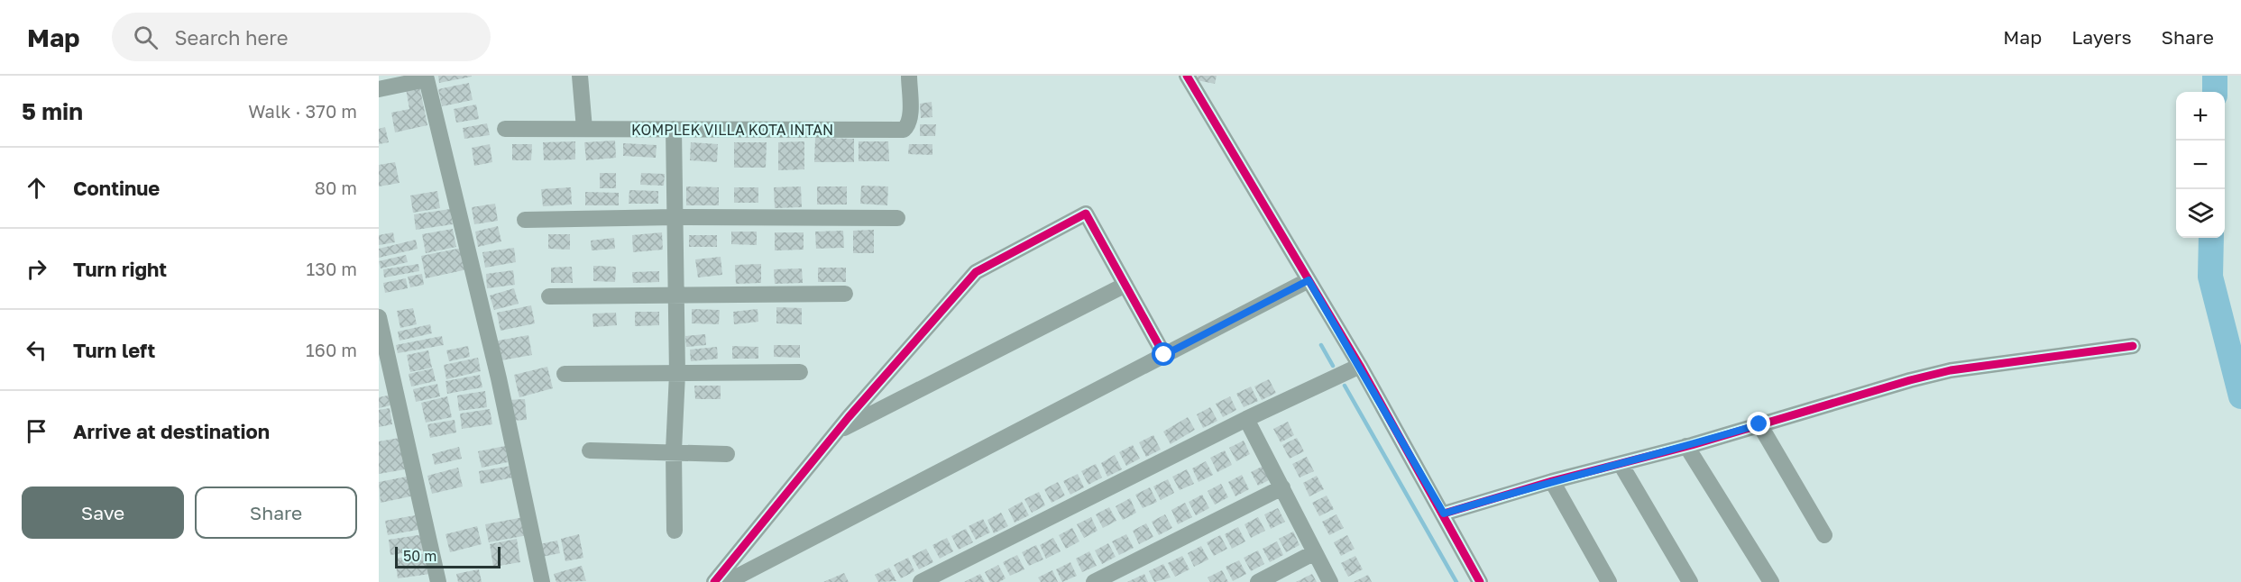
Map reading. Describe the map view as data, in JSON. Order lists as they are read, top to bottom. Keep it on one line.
{"streets":{"street":["KOMPLEK VILLA KOTA INTAN"]},"scale_bar":"50 m","page":{"header":"Map","search":"Search here","nav":["Map","Layers","Share"],"heading":["5 min","Walk · 370 m"],"map_buttons":["+","−"],"list":[["Continue","80 m"],["Turn right","130 m"],["Turn left","160 m"],"Arrive at destination"],"buttons":["Save","Share"],"scale":"50 m"}}
